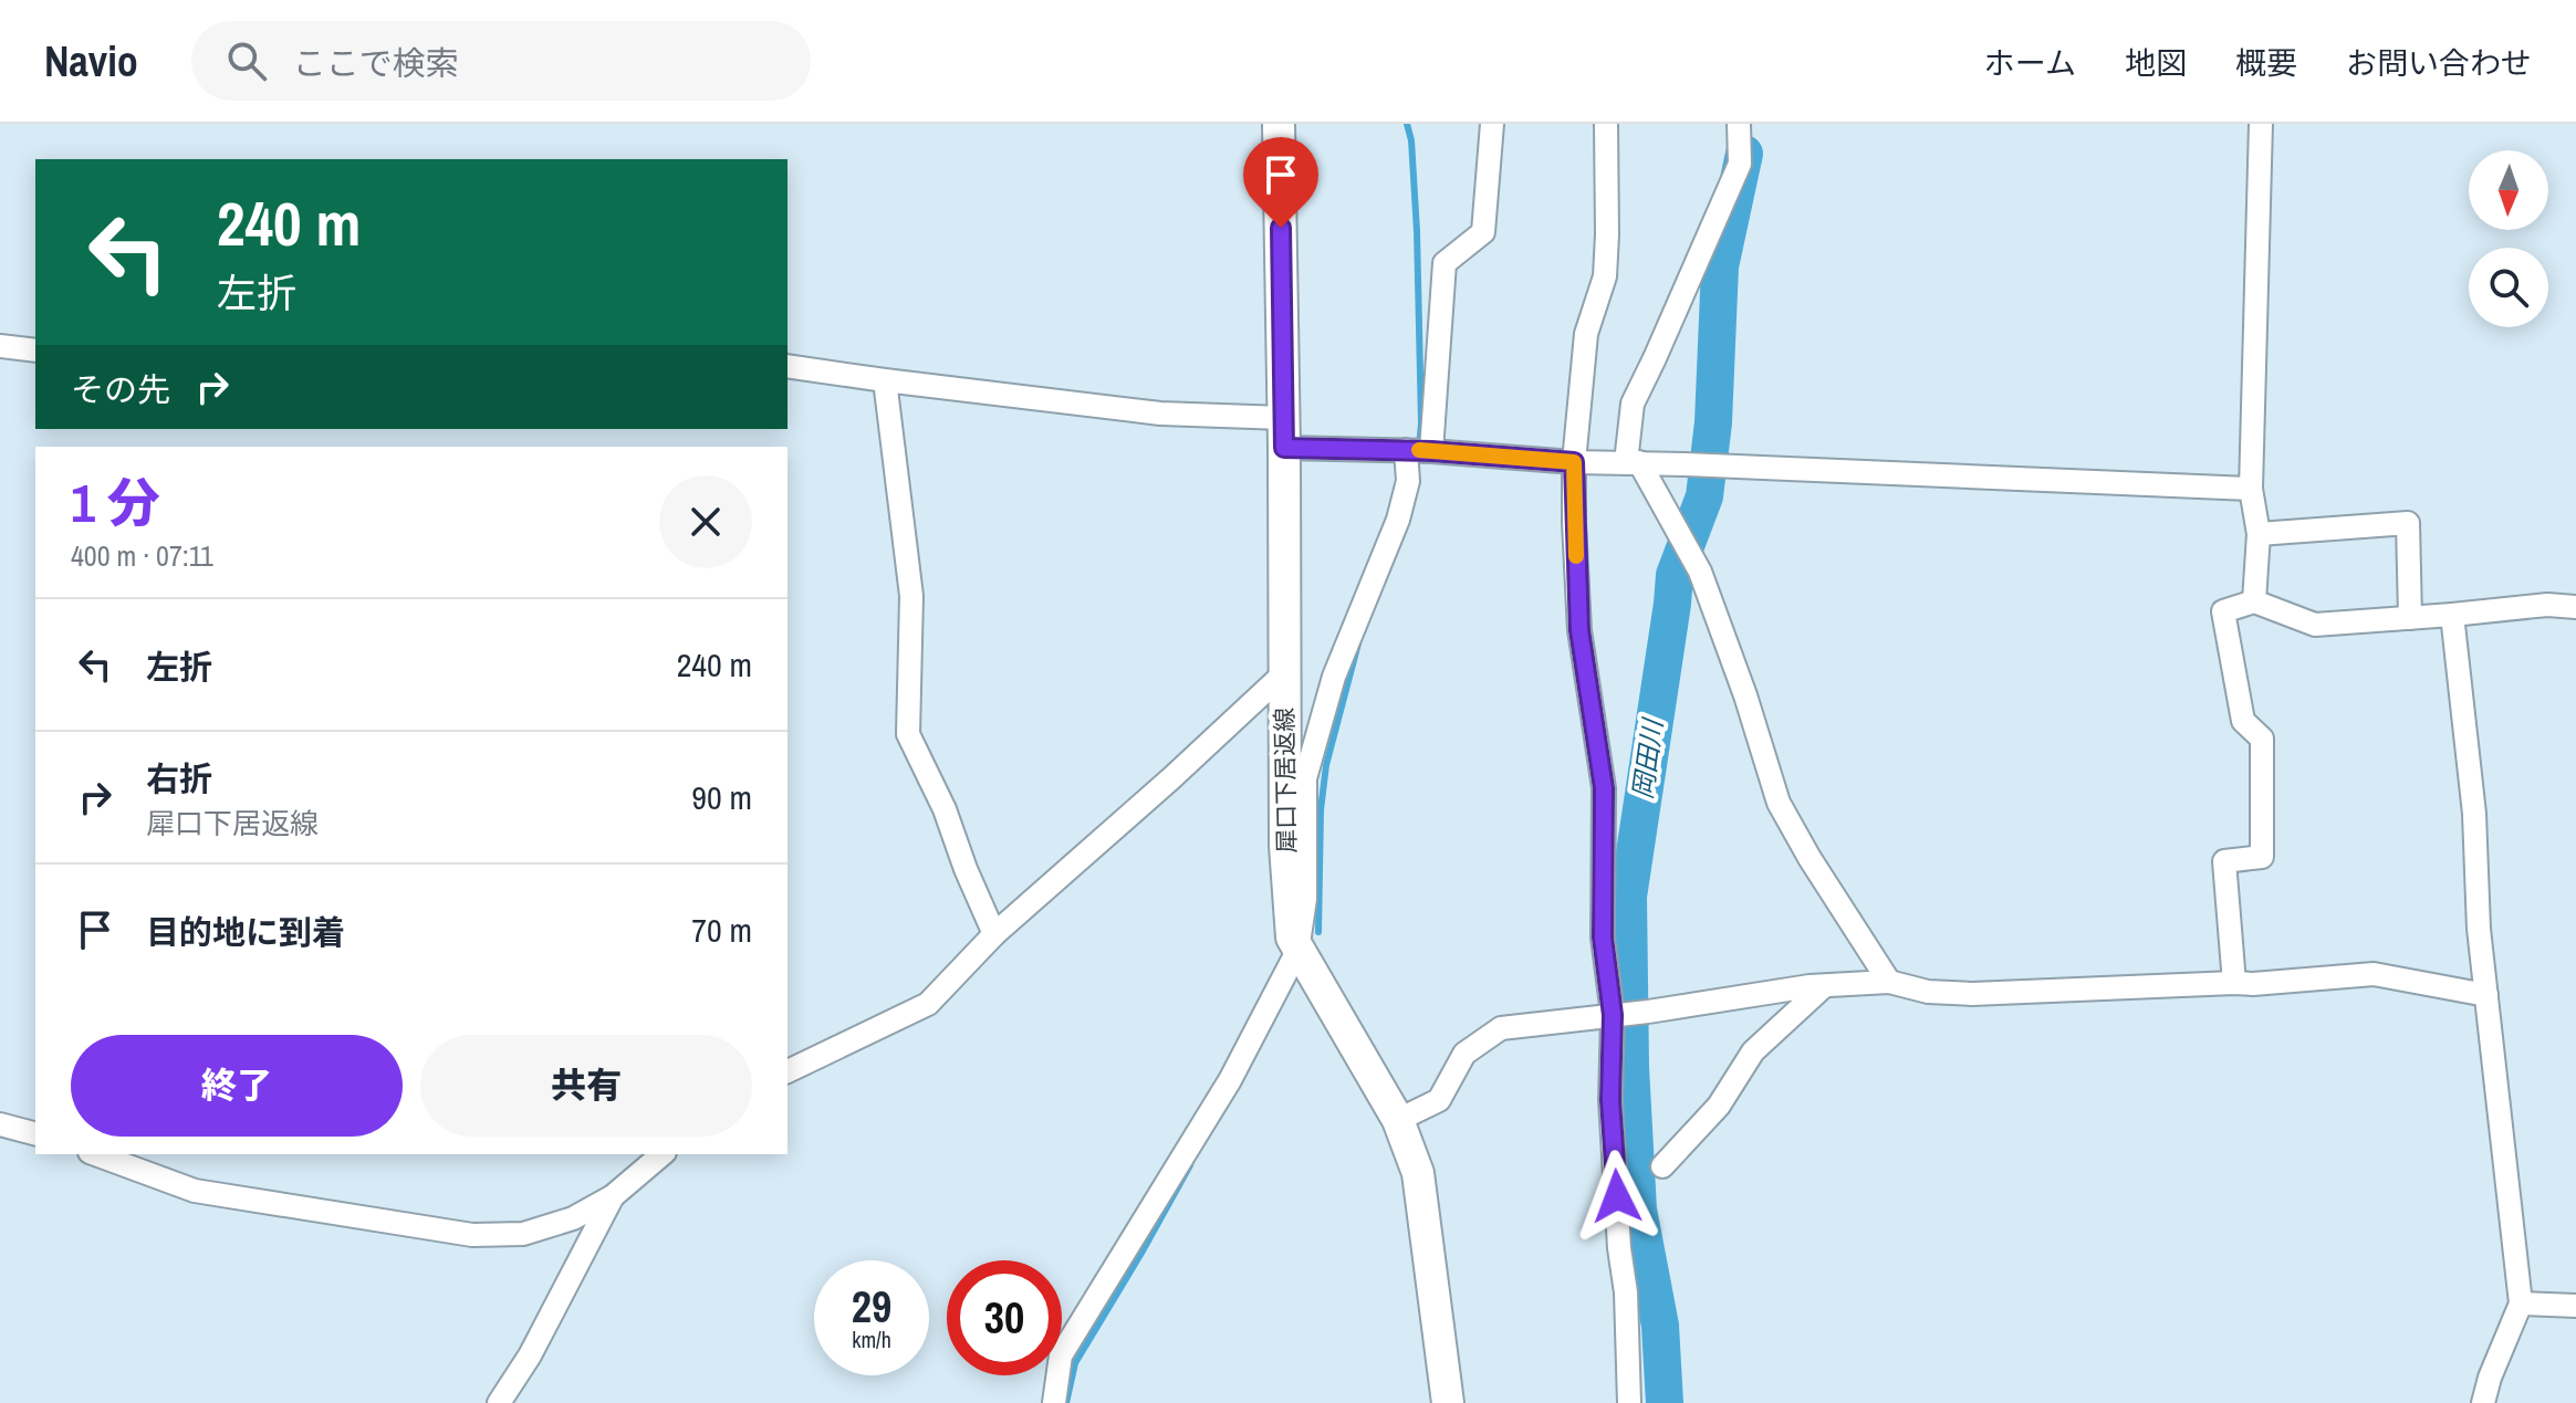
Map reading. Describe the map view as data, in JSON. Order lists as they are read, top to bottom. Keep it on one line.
{"streets":{"main road":["犀口下居返線"]},"water":["岡田川"],"north":"bottom","page":{"header":"Navio","search":"ここで検索","nav":["ホーム","地図","概要","お問い合わせ"],"turn":["240 m","左折"],"then":"その先","heading":["1 分","400 m · 07:11"],"list":[{"name":"左折","value":"240 m"},{"name":"右折","note":"犀口下居返線","value":"90 m"},{"name":"目的地に到着","value":"70 m"}],"buttons":["終了","共有"],"speed":"29 km/h","limit":"30"}}
